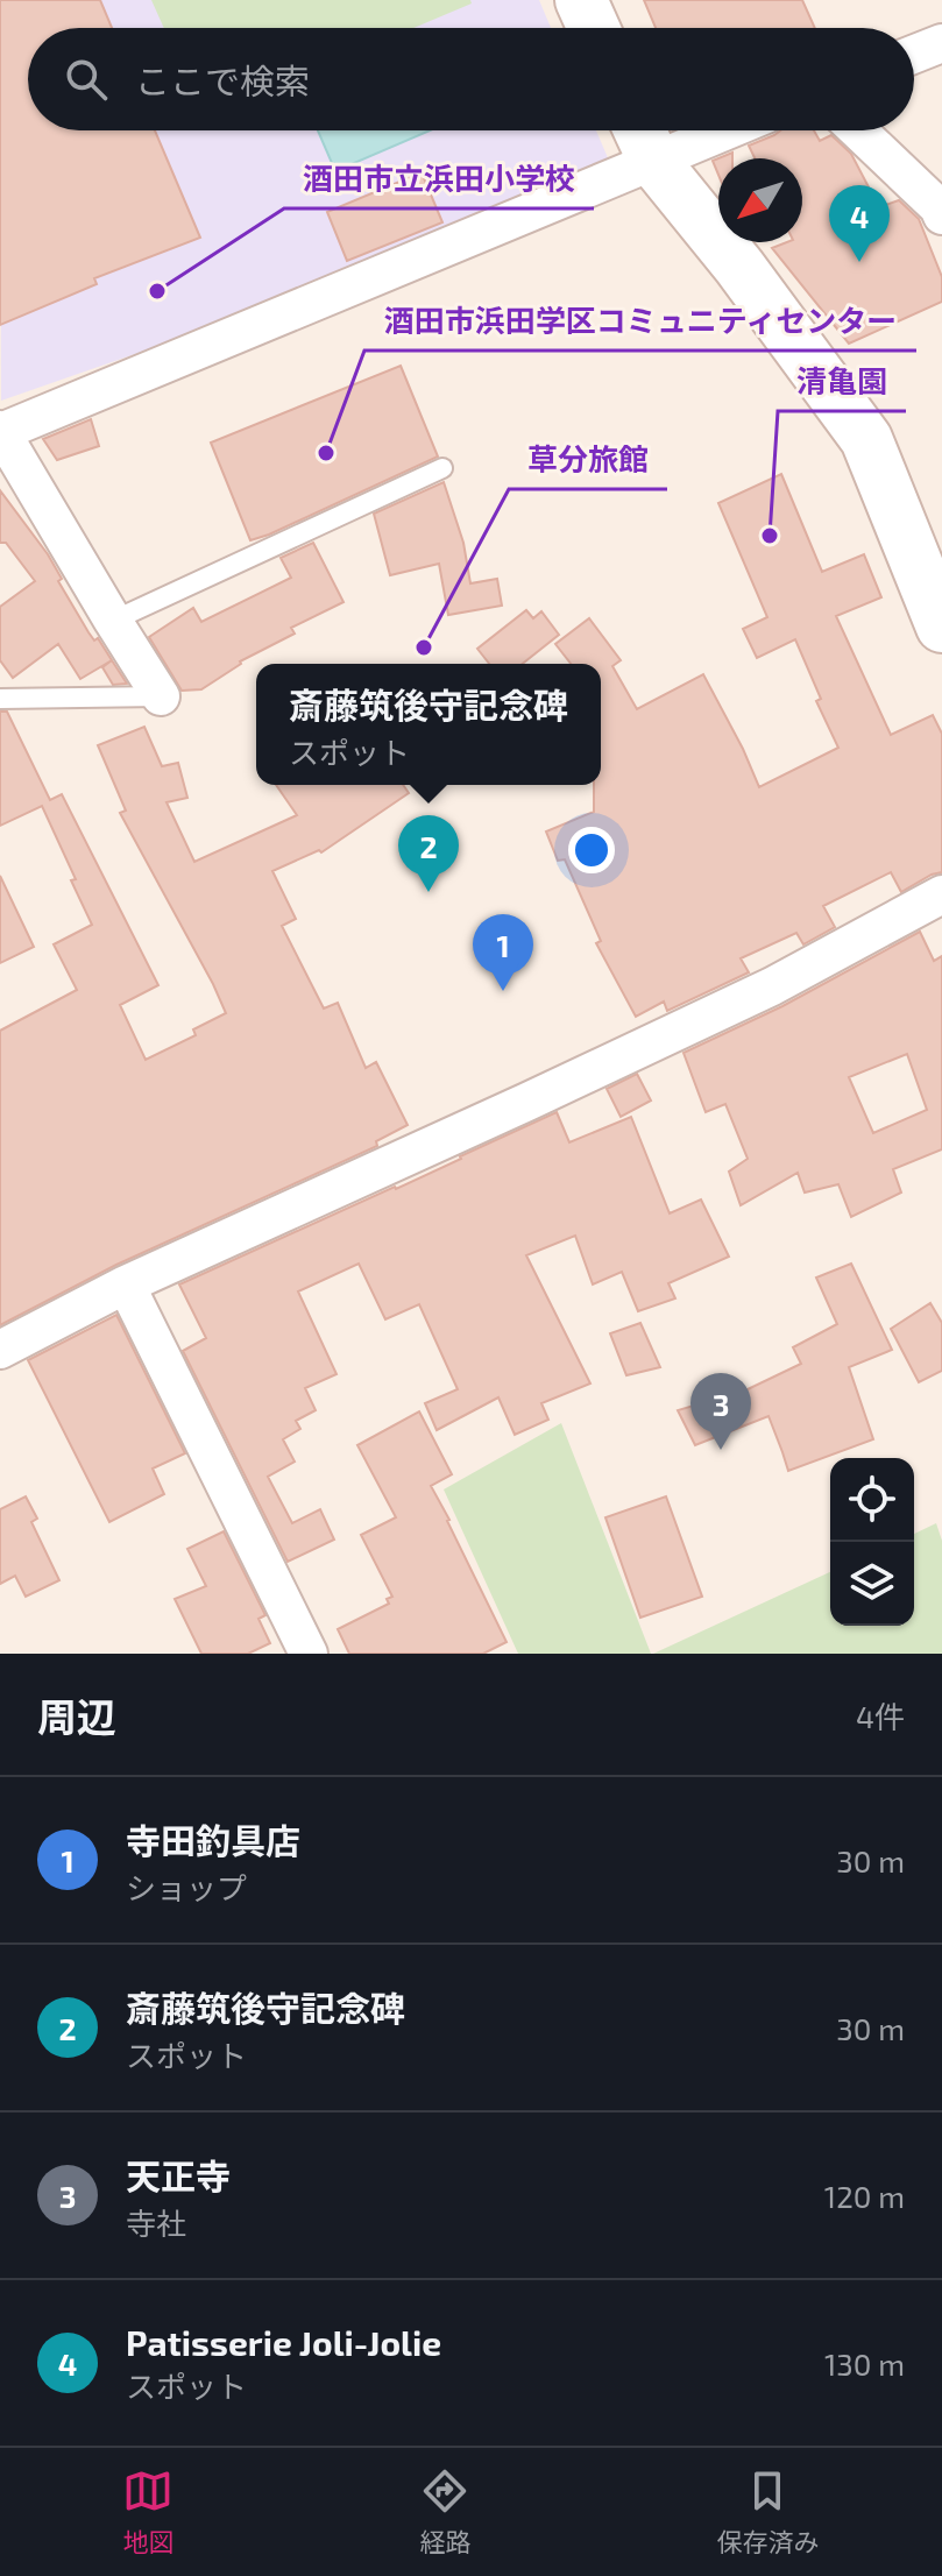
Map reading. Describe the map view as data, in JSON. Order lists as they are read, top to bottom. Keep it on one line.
{"places":["酒田市立浜田小学校","酒田市浜田学区コミュニティセンター","清亀園","草分旅館"],"north":"bottom left","page":{"search":"ここで検索","pins":["4","2","1","3"],"popup":["斎藤筑後守記念碑","スポット"],"heading":["周辺","4件"],"list":[{"mark":"1","name":"寺田釣具店","note":"ショップ","value":"30 m"},{"mark":"2","name":"斎藤筑後守記念碑","note":"スポット","value":"30 m"},{"mark":"3","name":"天正寺","note":"寺社","value":"120 m"},{"mark":"4","name":"Patisserie Joli-Jolie","note":"スポット","value":"130 m"}],"nav":["地図","経路","保存済み"]}}
